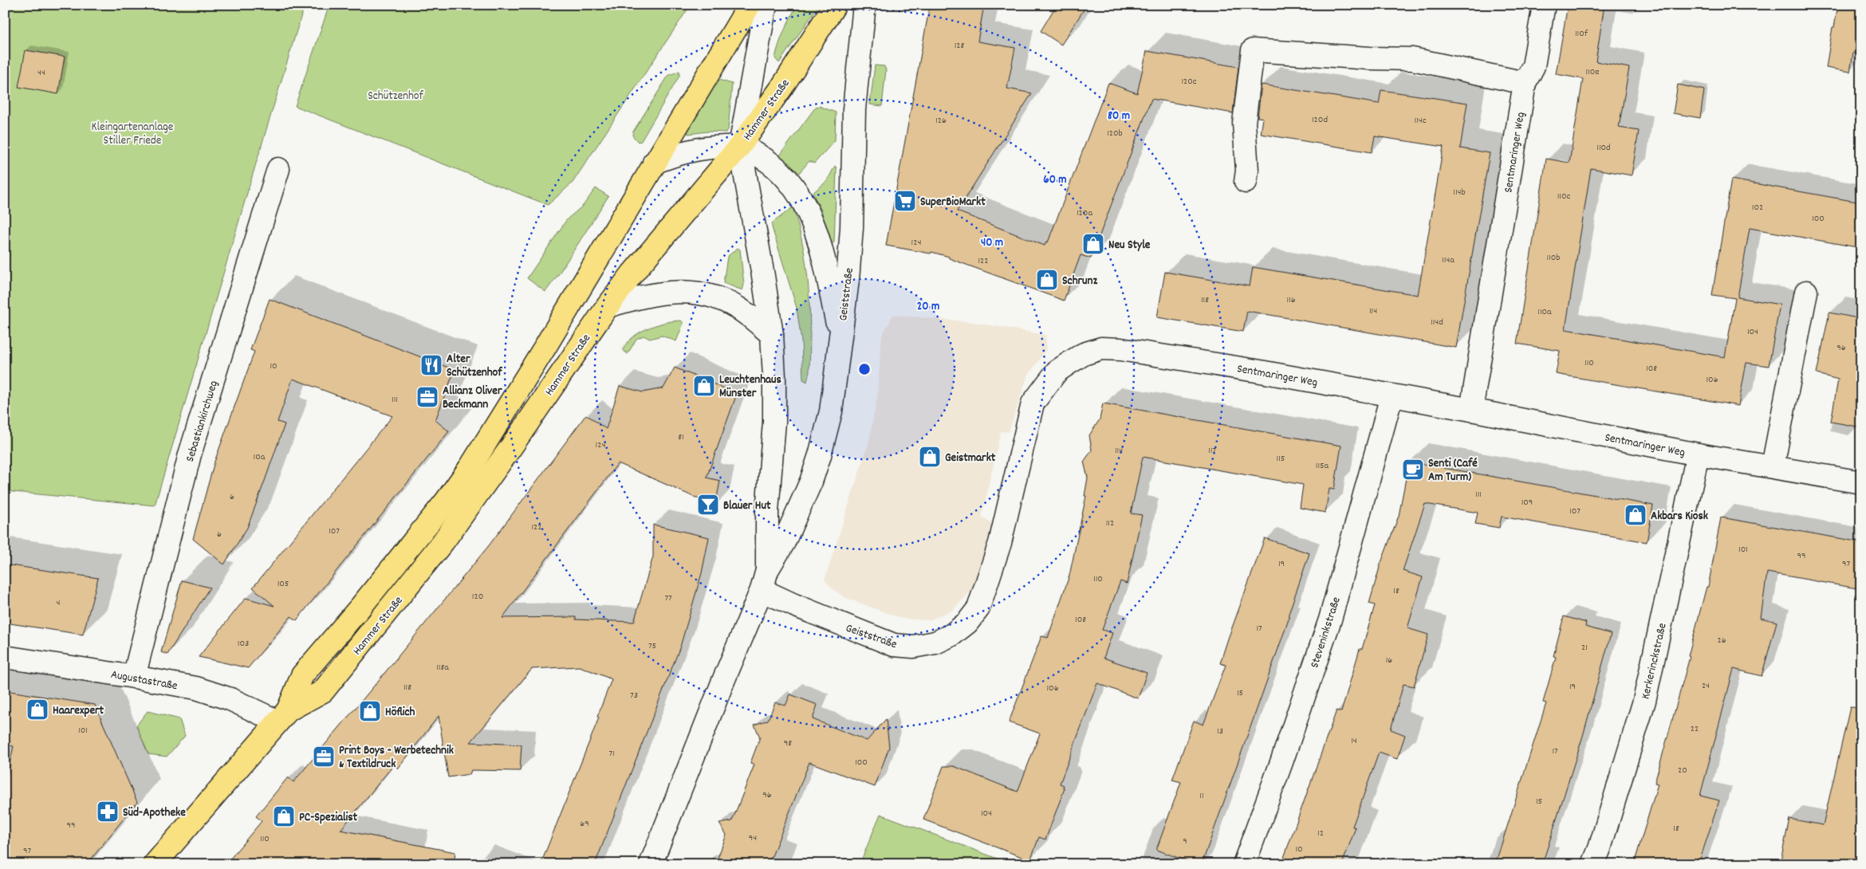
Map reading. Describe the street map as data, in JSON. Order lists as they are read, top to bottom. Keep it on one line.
{"streets":{"main road":["Hammer Straße"],"street":["Sentmaringer Weg","Geiststraße","Sebastiankirchweg","Steveninkstraße","Kerkerinckstraße","Augustastraße"]},"crossings":[["Hammer Straße","Geiststraße"],["Hammer Straße","Augustastraße"],["Sentmaringer Weg","Geiststraße"],["Sentmaringer Weg","Steveninkstraße"],["Sentmaringer Weg","Kerkerinckstraße"],["Sebastiankirchweg","Augustastraße"]],"parks":["Schützenhof","Kleingartenanlage Stiller Friede"],"places":{"supermarket":["SuperBioMarkt"],"shop":["Neu Style","Schrunz","Leuchtenhaus Münster","Geistmarkt","Akbars Kiosk","Haarexpert","Höflich","PC-Spezialist"],"restaurant":["Alter Schützenhof"],"office":["Allianz Oliver Beckmann","Print Boys - Werbetechnik & Textildruck"],"cafe":["Senti (Café Am Turm)"],"bar":["Blauer Hut"],"pharmacy":["Süd-Apotheke"]},"house_numbers":["110f","128","110e","44","120c","120d","126","114c","120b","110d","114b","110c","102","120a","100","124","110b","114a","122","118","116","114","110a","114d","104","96","110","10","108","106","111","81","124","114","117","10a","115","115a","111","6","109","107","112","122","107","6","101","99","19","97","110","105","18","120","77","4","108","17","26","103","75","21","16","118a","24","19","118","106","15","73","22","101","13","14","98","17","71","100","20","96","11","15","104","69","99","18","12","94","110","9","10","97"],"rings":["80 m","60 m","40 m","20 m"]}
